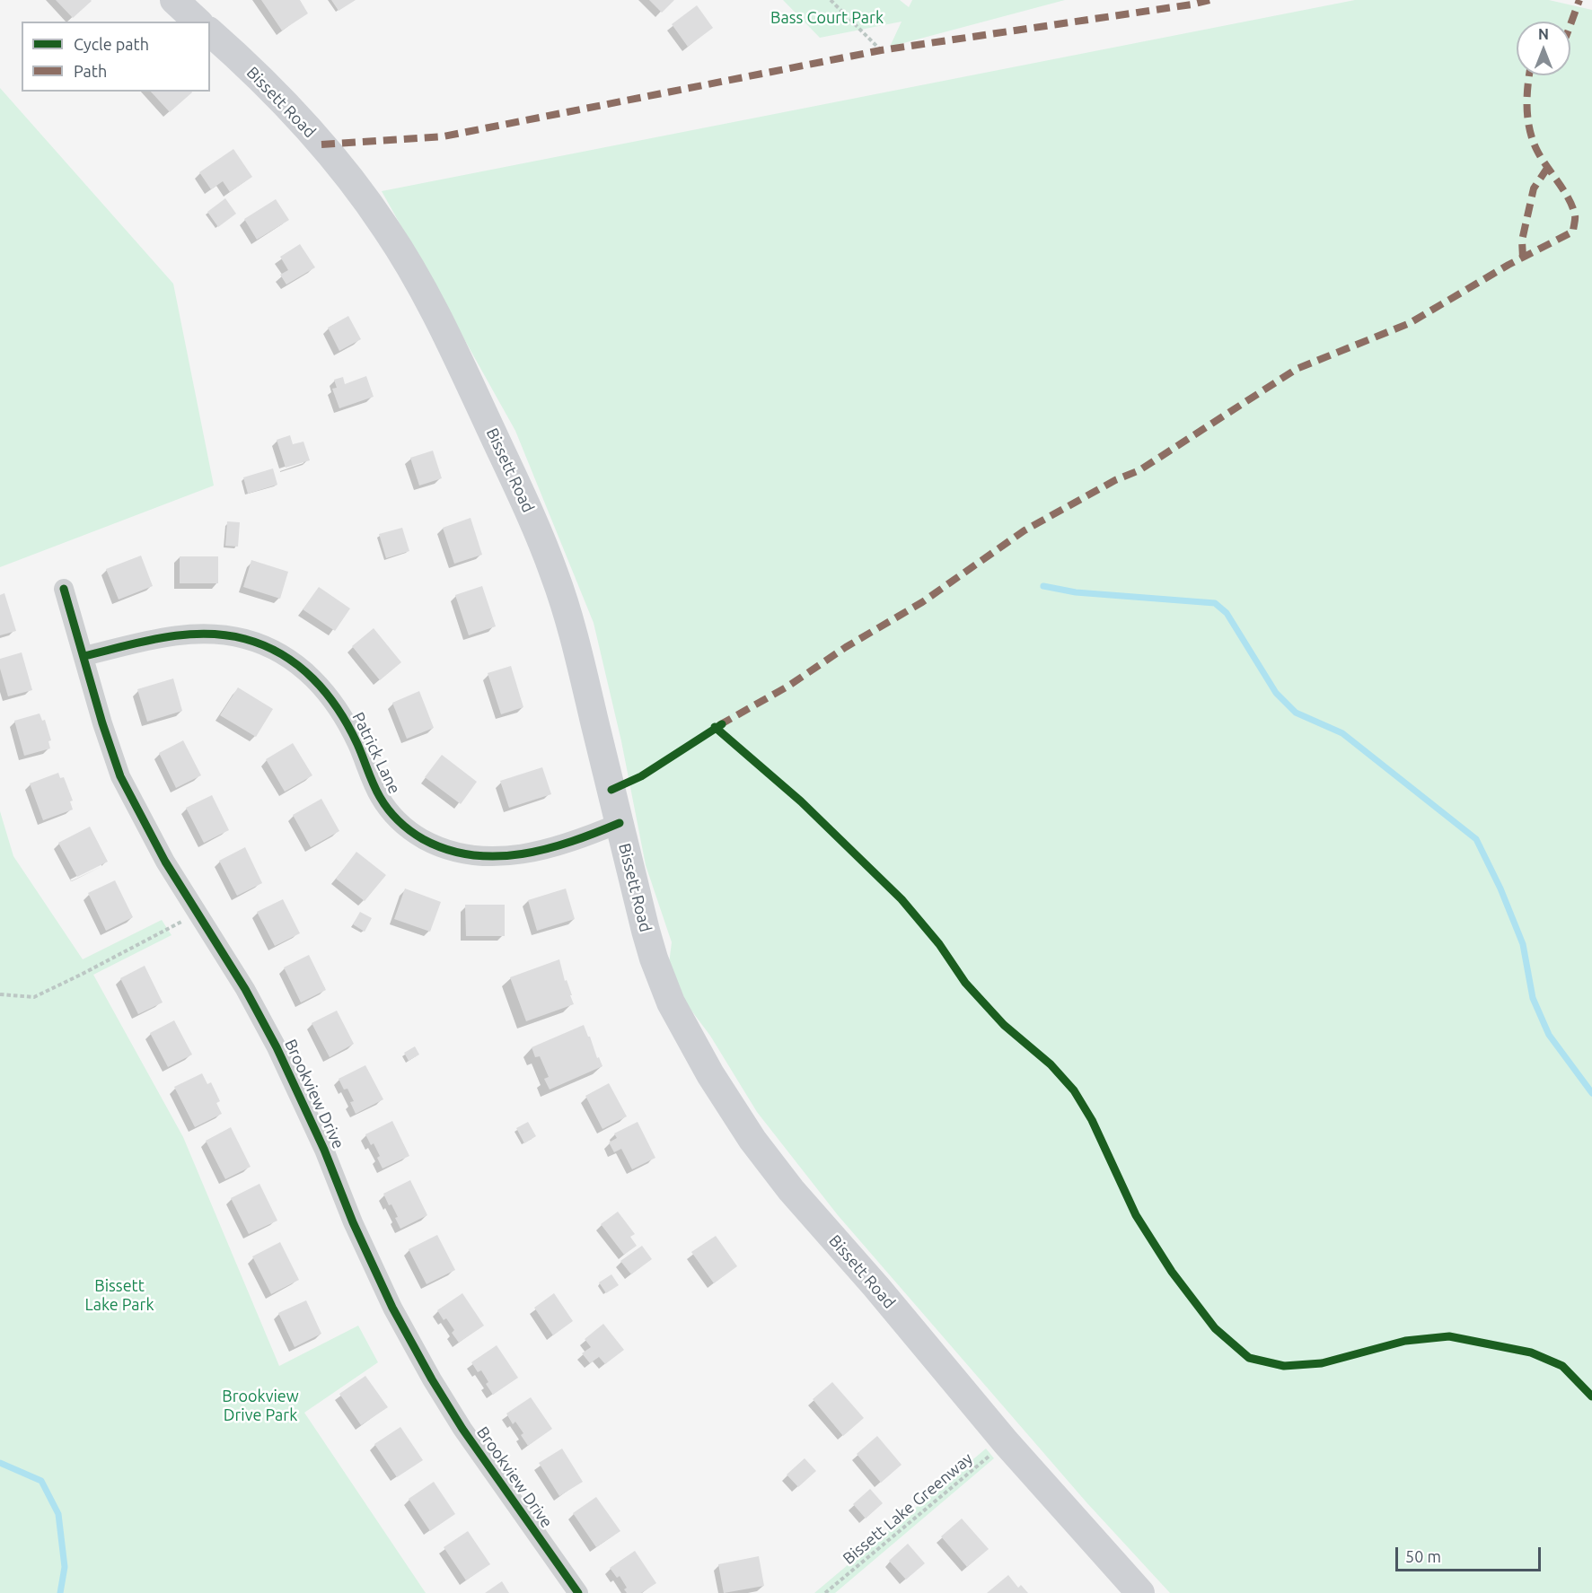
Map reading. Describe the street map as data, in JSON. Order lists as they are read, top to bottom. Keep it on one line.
{"streets":{"main road":["Bissett Road"],"street":["Patrick Lane","Brookview Drive"],"path":["Bissett Lake Greenway"]},"crossings":[["Bissett Road","Patrick Lane"],["Bissett Road","Bissett Lake Greenway"],["Patrick Lane","Brookview Drive"]],"parks":["Bass Court Park","Bissett Lake Park","Brookview Drive Park"],"legend":["Cycle path","Path"],"scale_bar":"50 m","north":"top"}
